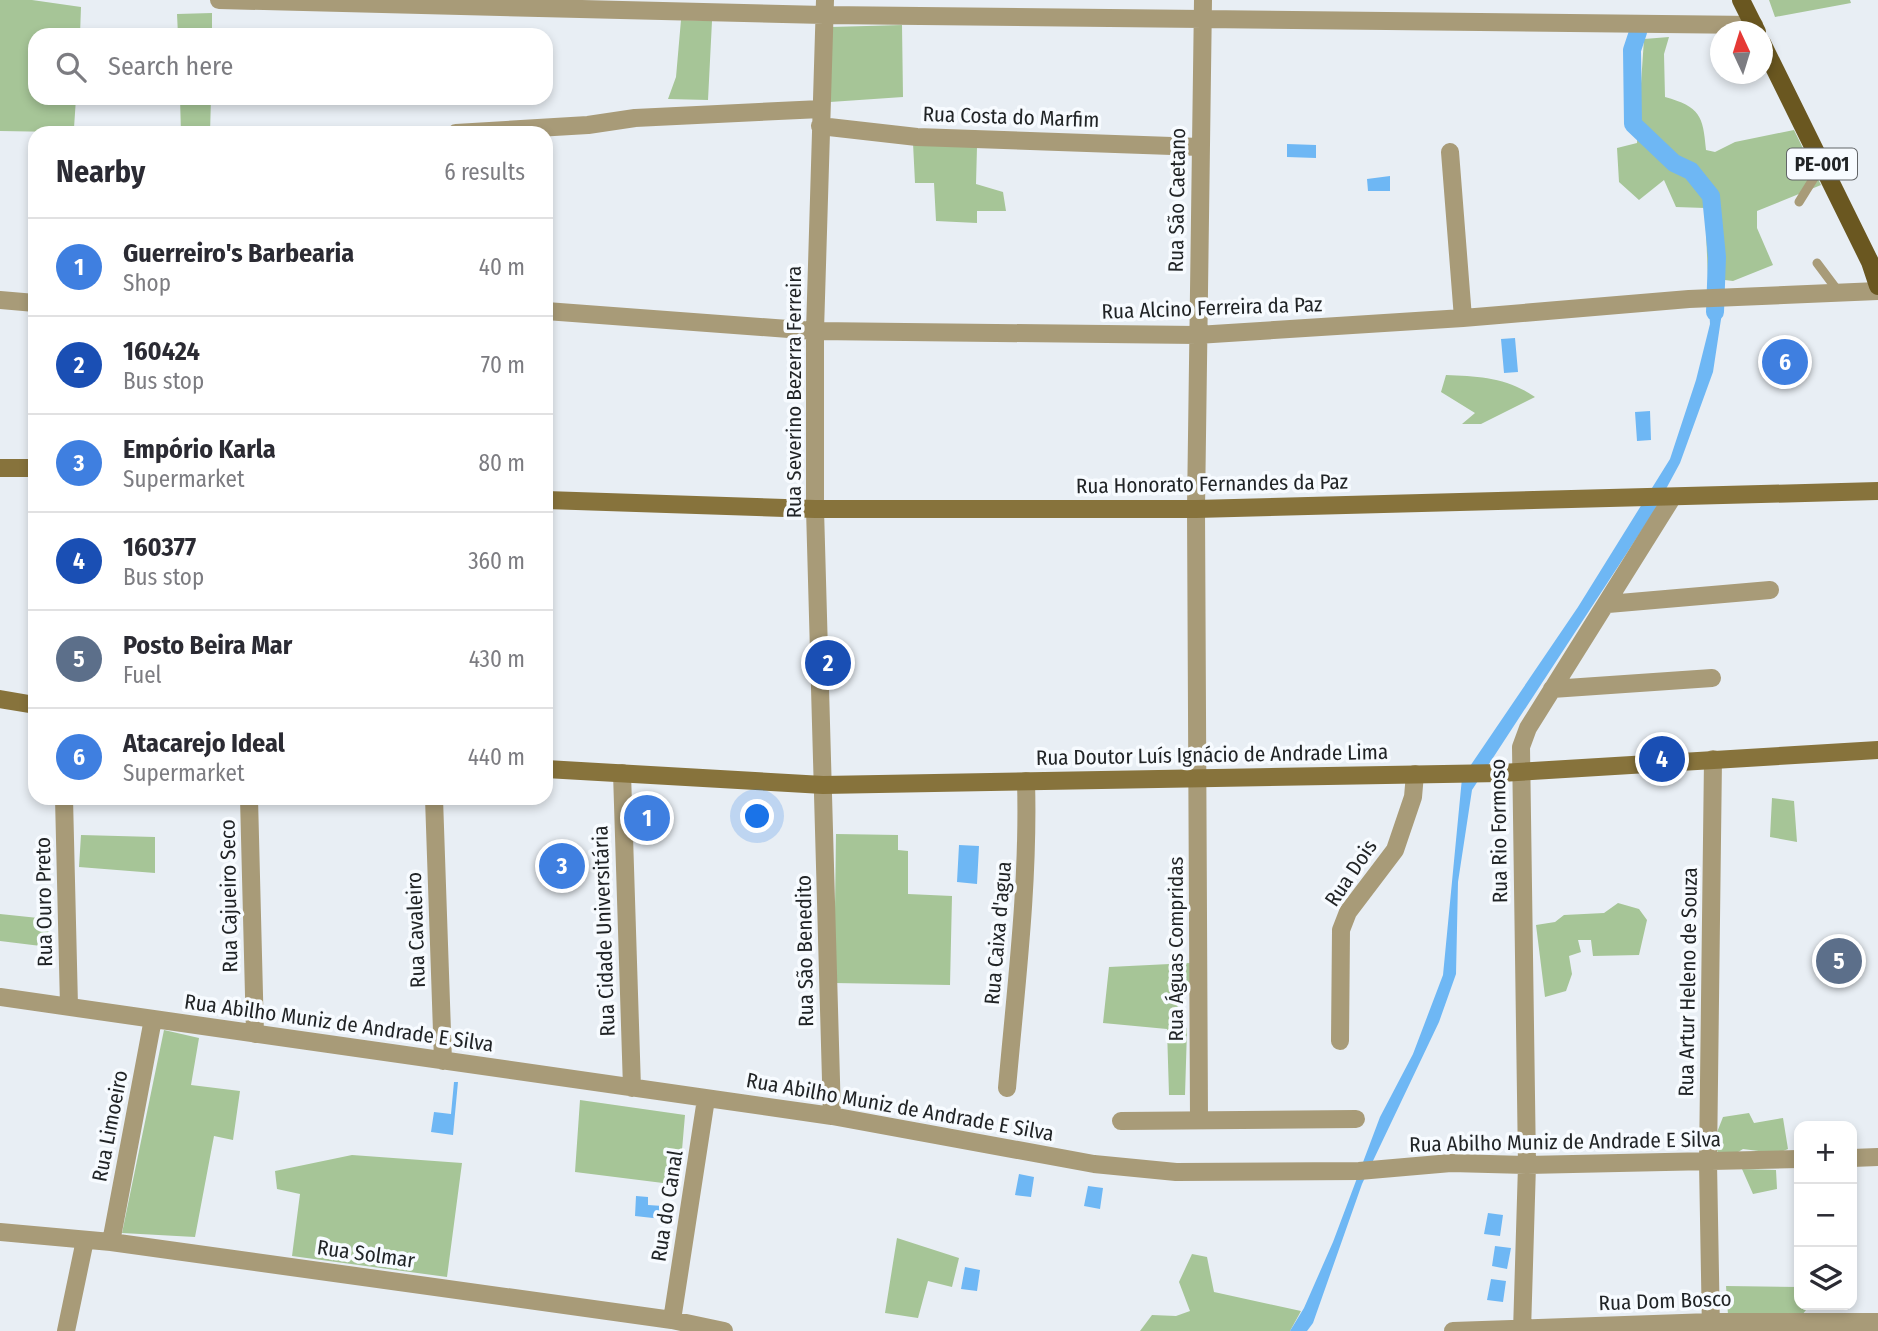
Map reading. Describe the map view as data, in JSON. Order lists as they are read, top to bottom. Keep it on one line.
{"streets":{"main road":["PE-001","Rua Honorato Fernandes da Paz","Rua Doutor Luís Ignácio de Andrade Lima"],"street":["Rua Costa do Marfim","Rua São Caetano","Rua Alcino Ferreira da Paz","Rua Severino Bezerra Ferreira","Rua Rio Formoso","Rua Dois","Rua Cajueiro Seco","Rua Ouro Preto","Rua Cavaleiro","Rua Cidade Universitária","Rua Caixa d'agua","Rua Águas Compridas","Rua São Benedito","Rua Artur Heleno de Souza","Rua Abilho Muniz de Andrade E Silva","Rua Limoeiro","Rua do Canal","Rua Solmar","Rua Dom Bosco"]},"crossings":[["Rua Costa do Marfim","Rua São Caetano"],["Rua Costa do Marfim","Rua Severino Bezerra Ferreira"],["Rua São Caetano","Rua Alcino Ferreira da Paz"],["Rua São Caetano","Rua Honorato Fernandes da Paz"],["Rua São Caetano","Rua Doutor Luís Ignácio de Andrade Lima"],["Rua São Caetano","Rua Águas Compridas"],["Rua Alcino Ferreira da Paz","Rua Severino Bezerra Ferreira"],["Rua Severino Bezerra Ferreira","Rua Honorato Fernandes da Paz"],["Rua Severino Bezerra Ferreira","Rua Doutor Luís Ignácio de Andrade Lima"],["Rua Severino Bezerra Ferreira","Rua São Benedito"],["Rua Honorato Fernandes da Paz","Rua Rio Formoso"],["Rua Doutor Luís Ignácio de Andrade Lima","Rua Rio Formoso"],["Rua Doutor Luís Ignácio de Andrade Lima","Rua Dois"],["Rua Doutor Luís Ignácio de Andrade Lima","Rua Cidade Universitária"],["Rua Doutor Luís Ignácio de Andrade Lima","Rua Caixa d'agua"],["Rua Doutor Luís Ignácio de Andrade Lima","Rua Águas Compridas"],["Rua Doutor Luís Ignácio de Andrade Lima","Rua São Benedito"],["Rua Doutor Luís Ignácio de Andrade Lima","Rua Artur Heleno de Souza"],["Rua Rio Formoso","Rua Abilho Muniz de Andrade E Silva"],["Rua Rio Formoso","Rua Dom Bosco"],["Rua Cajueiro Seco","Rua Abilho Muniz de Andrade E Silva"],["Rua Ouro Preto","Rua Abilho Muniz de Andrade E Silva"],["Rua Cavaleiro","Rua Abilho Muniz de Andrade E Silva"],["Rua Cidade Universitária","Rua Abilho Muniz de Andrade E Silva"],["Rua São Benedito","Rua Abilho Muniz de Andrade E Silva"],["Rua Artur Heleno de Souza","Rua Abilho Muniz de Andrade E Silva"],["Rua Artur Heleno de Souza","Rua Dom Bosco"],["Rua Abilho Muniz de Andrade E Silva","Rua Limoeiro"],["Rua Abilho Muniz de Andrade E Silva","Rua do Canal"],["Rua Limoeiro","Rua Solmar"],["Rua do Canal","Rua Solmar"]],"north":"top","page":{"search":"Search here","heading":["Nearby","6 results"],"list":[{"mark":"1","name":"Guerreiro's Barbearia","note":"Shop","value":"40 m"},{"mark":"2","name":"160424","note":"Bus stop","value":"70 m"},{"mark":"3","name":"Empório Karla","note":"Supermarket","value":"80 m"},{"mark":"4","name":"160377","note":"Bus stop","value":"360 m"},{"mark":"5","name":"Posto Beira Mar","note":"Fuel","value":"430 m"},{"mark":"6","name":"Atacarejo Ideal","note":"Supermarket","value":"440 m"}],"pins":["6","2","4","1","3","5"],"map_buttons":["+","−"]}}
